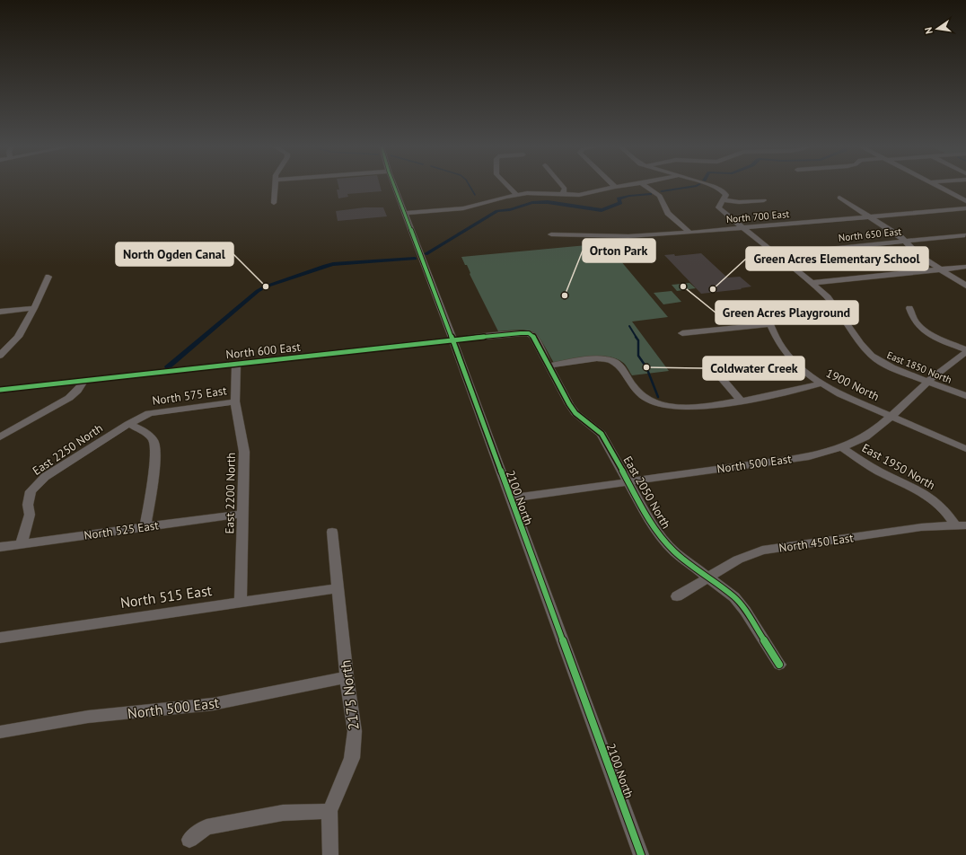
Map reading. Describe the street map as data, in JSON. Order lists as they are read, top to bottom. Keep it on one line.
{"streets":{"street":["North 700 East","North 650 East","North 600 East","East 1850 North","1900 North","North 575 East","East 2250 North","North 500 East","East 1950 North","East 2050 North","East 2200 North","2100 North","North 525 East","North 450 East","North 515 East","2175 North"]},"crossings":[["North 700 East","East 1850 North"],["North 650 East","East 1850 North"],["North 600 East","East 2050 North"],["North 600 East","East 2200 North"],["North 600 East","2100 North"],["East 1850 North","North 500 East"],["1900 North","North 500 East"],["North 575 East","East 2250 North"],["North 575 East","East 2200 North"],["East 2250 North","North 525 East"],["North 500 East","East 1950 North"],["North 500 East","East 2050 North"],["North 500 East","2100 North"],["North 500 East","2175 North"],["East 1950 North","North 450 East"],["East 2050 North","North 450 East"],["East 2200 North","North 525 East"],["East 2200 North","North 515 East"],["North 515 East","2175 North"]],"places":["North Ogden Canal","Green Acres Playground","Green Acres Elementary School","Orton Park","Coldwater Creek"],"north":"left"}
